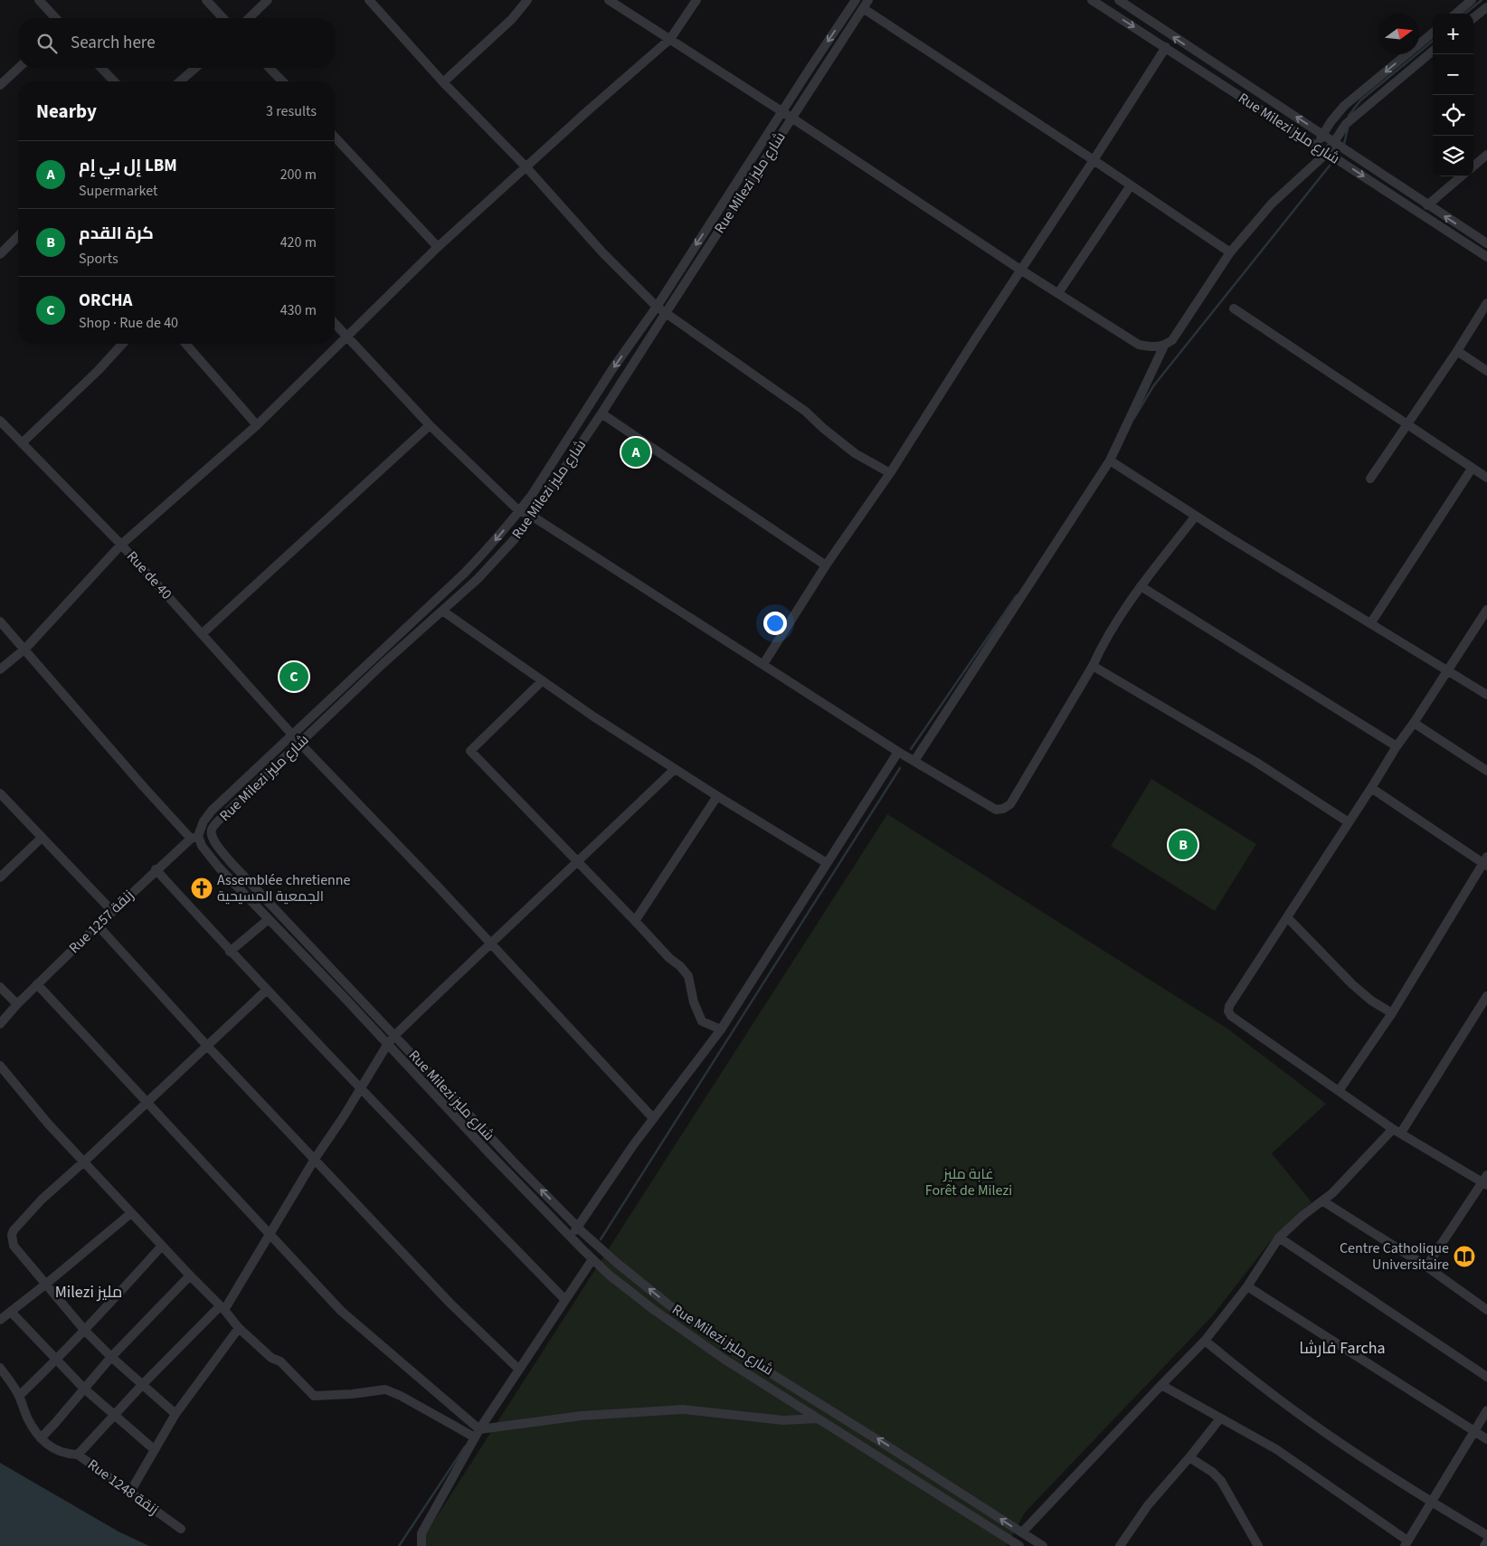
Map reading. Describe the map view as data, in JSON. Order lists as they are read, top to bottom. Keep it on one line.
{"streets":{"street":["Rue Milezi شارع مليز","Rue de 40","Rue 1257 زنقة","Rue 1248 زنقة"]},"crossings":[["Rue Milezi شارع مليز","Rue de 40"],["Rue Milezi شارع مليز","Rue 1257 زنقة"]],"districts":["Milezi مليز","فارشا Farcha"],"parks":["غابة مليز Forêt de Milezi"],"places":{"church":["Assemblée chretienne الجمعية المسيحية"],"library":["Centre Catholique Universitaire"]},"north":"right","page":{"map_buttons":["+","−"],"search":"Search here","heading":["Nearby","3 results"],"list":[{"mark":"A","name":"إل بي إم LBM","note":"Supermarket","value":"200 m"},{"mark":"B","name":"كرة القدم","note":"Sports","value":"420 m"},{"mark":"C","name":"ORCHA","note":"Shop · Rue de 40","value":"430 m"}],"pins":["A","C","B"]}}
